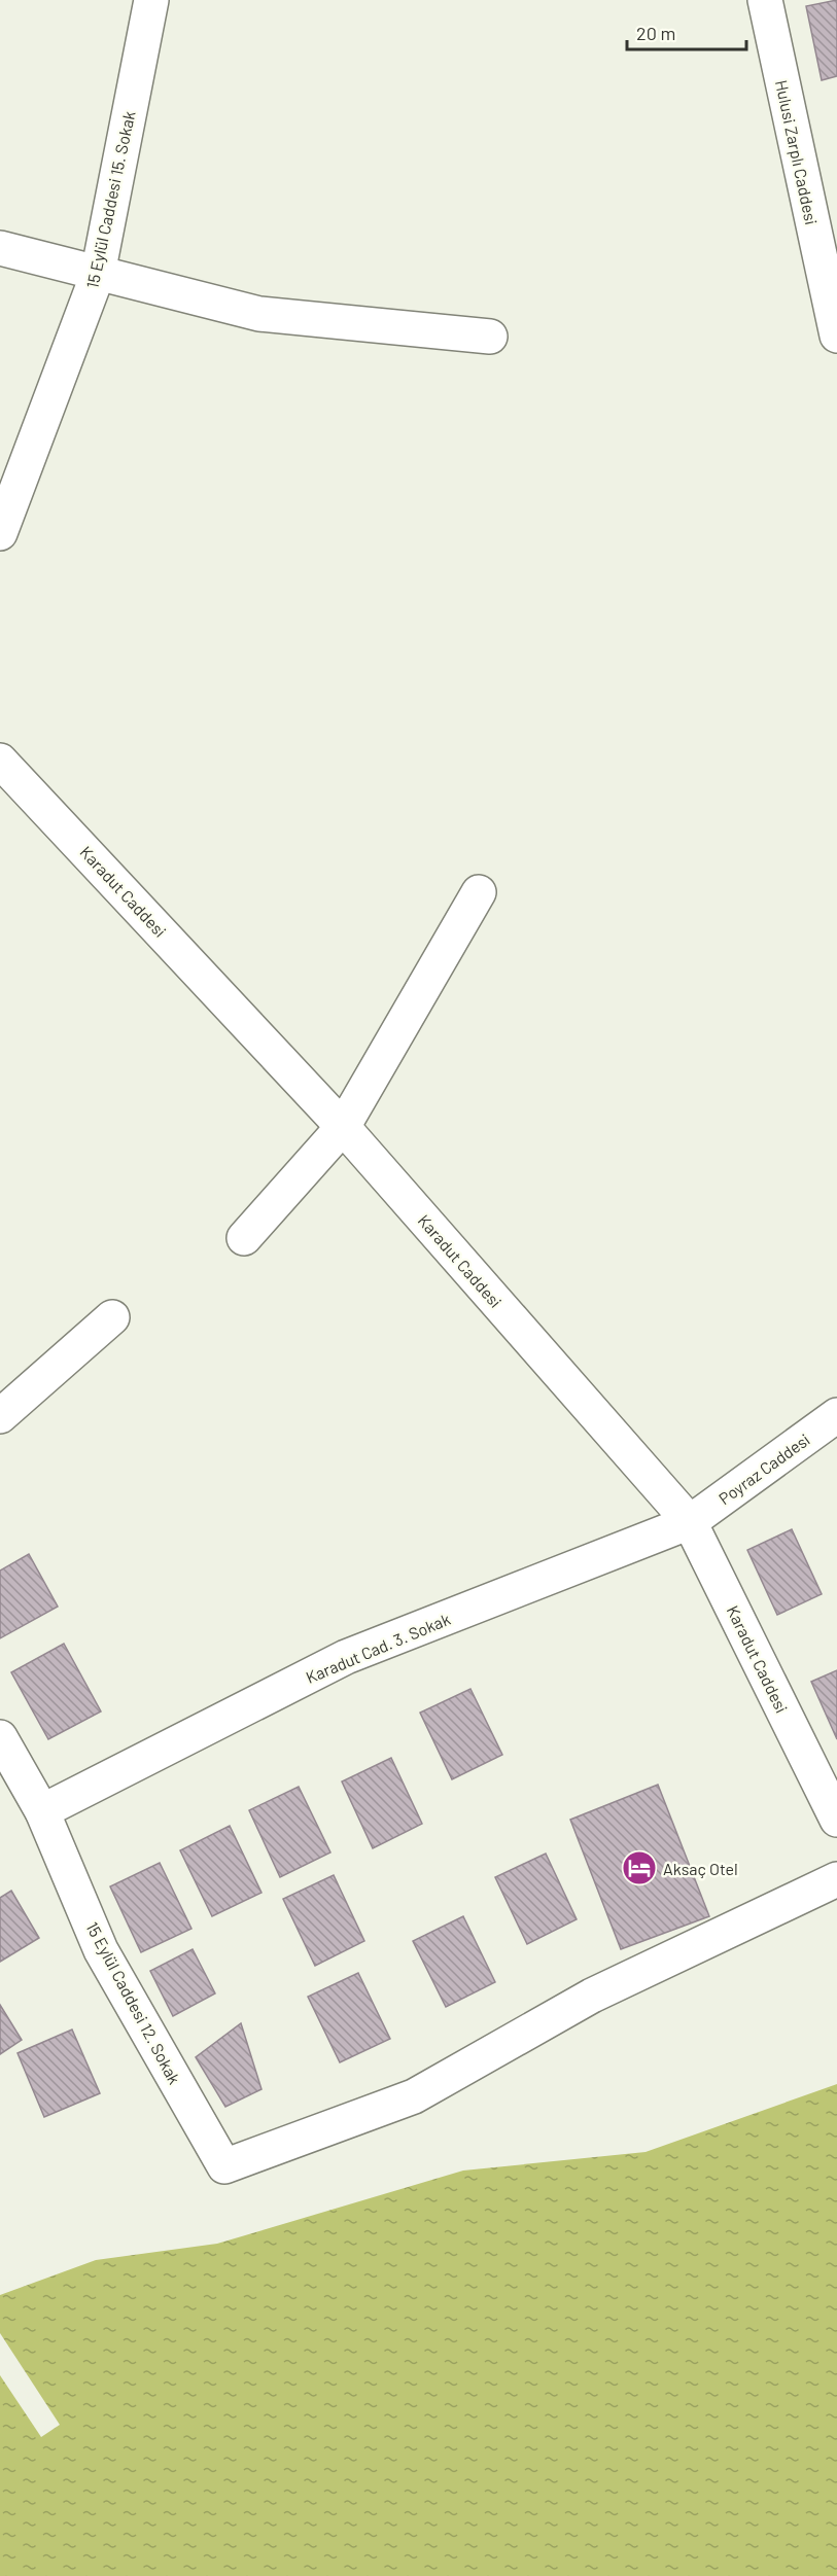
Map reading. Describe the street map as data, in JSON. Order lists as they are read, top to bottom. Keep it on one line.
{"streets":{"street":["Hulusi Zarplı Caddesi","15 Eylül Caddesi 15. Sokak","Karadut Caddesi","Poyraz Caddesi","Karadut Cad. 3. Sokak","15 Eylül Caddesi 12. Sokak"]},"crossings":[["Karadut Caddesi","Poyraz Caddesi"],["Karadut Caddesi","Karadut Cad. 3. Sokak"],["Poyraz Caddesi","Karadut Cad. 3. Sokak"],["Karadut Cad. 3. Sokak","15 Eylül Caddesi 12. Sokak"]],"places":{"hotel":["Aksaç Otel"]},"scale_bar":"20 m"}
